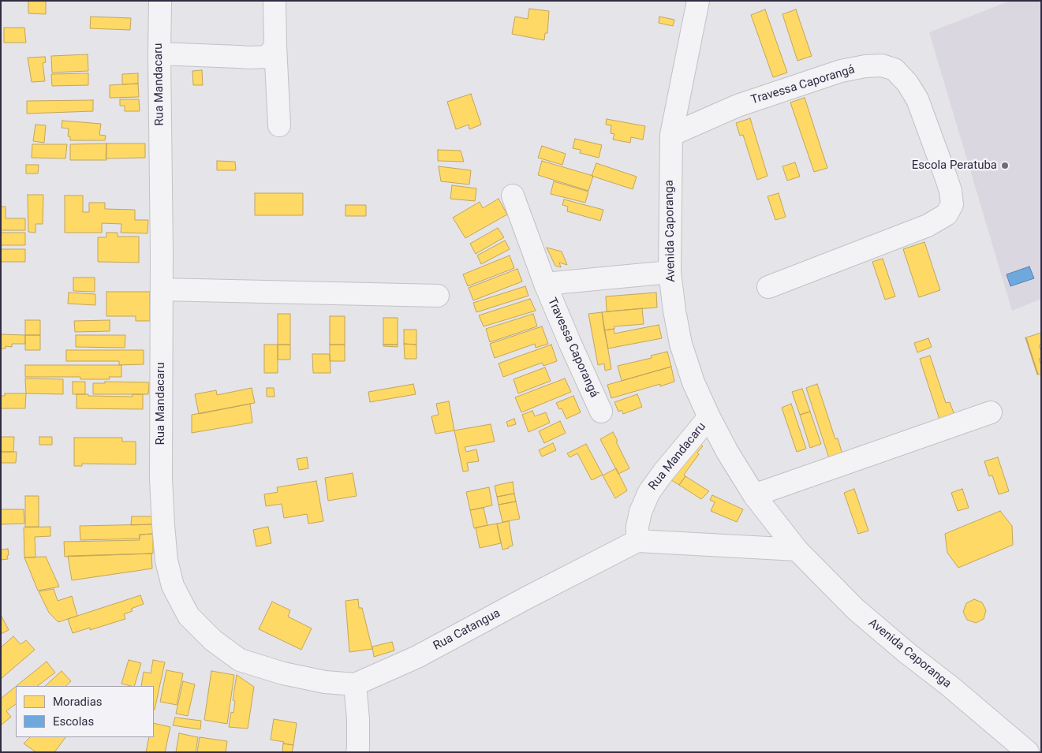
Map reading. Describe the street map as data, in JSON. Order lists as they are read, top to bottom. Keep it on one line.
{"streets":{"street":["Rua Mandacaru","Travessa Caporangá","Avenida Caporanga","Rua Catangua"]},"crossings":[["Rua Mandacaru","Avenida Caporanga"],["Rua Mandacaru","Rua Catangua"],["Travessa Caporangá","Avenida Caporanga"]],"places":["Escola Peratuba"],"legend":["Moradias","Escolas"]}
